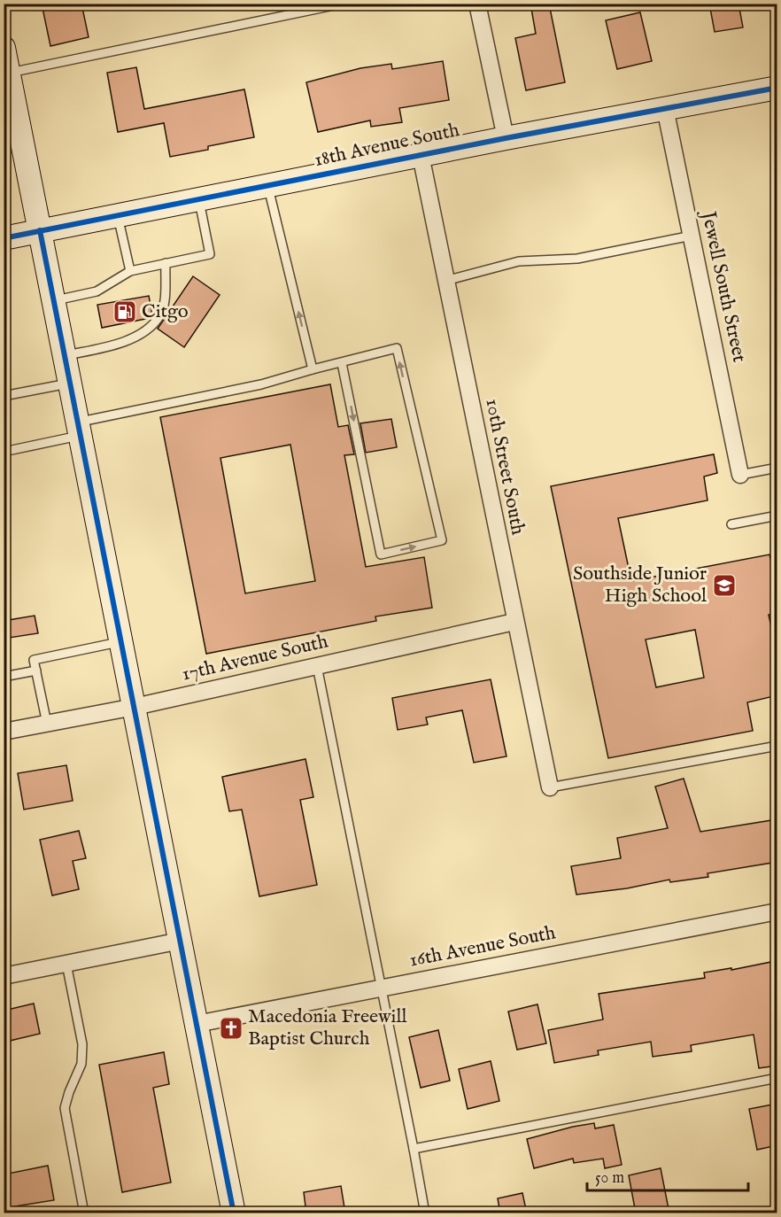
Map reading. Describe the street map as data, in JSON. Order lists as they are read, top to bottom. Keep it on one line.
{"streets":{"main road":["18th Avenue South"],"street":["Jewell South Street","10th Street South","17th Avenue South","16th Avenue South"]},"crossings":[["18th Avenue South","Jewell South Street"],["18th Avenue South","10th Street South"],["10th Street South","17th Avenue South"]],"places":{"fuel station":["Citgo"],"school or university":["Southside Junior High School"],"church":["Macedonia Freewill Baptist Church"]},"scale_bar":"50 m"}
